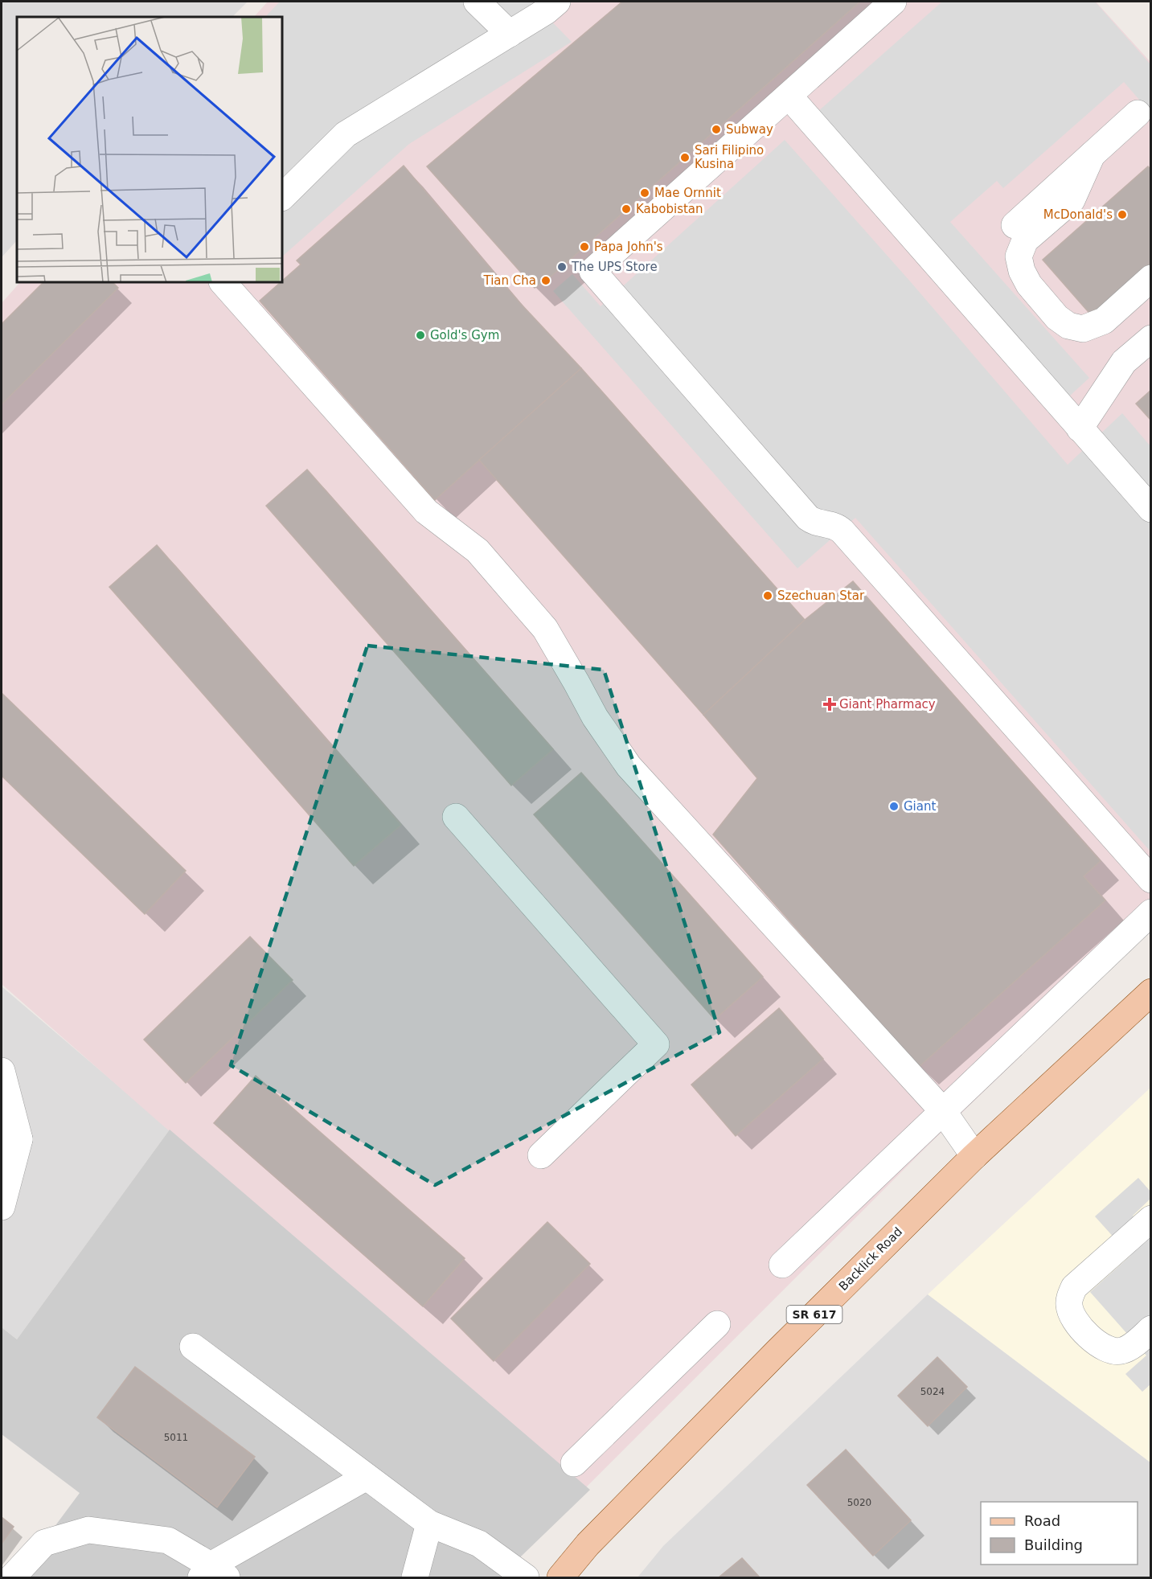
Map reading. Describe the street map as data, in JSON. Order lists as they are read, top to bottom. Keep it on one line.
{"streets":{"main road":["Backlick Road","SR 617"]},"places":{"other":["Subway","Sari Filipino Kusina","Mae Ornnit","Kabobistan","McDonald's","Papa John's","The UPS Store","Tian Cha","Gold's Gym","Szechuan Star","Giant"],"health":["Giant Pharmacy"]},"house_numbers":["5024","5011","5020"],"legend":["Road","Building"]}
